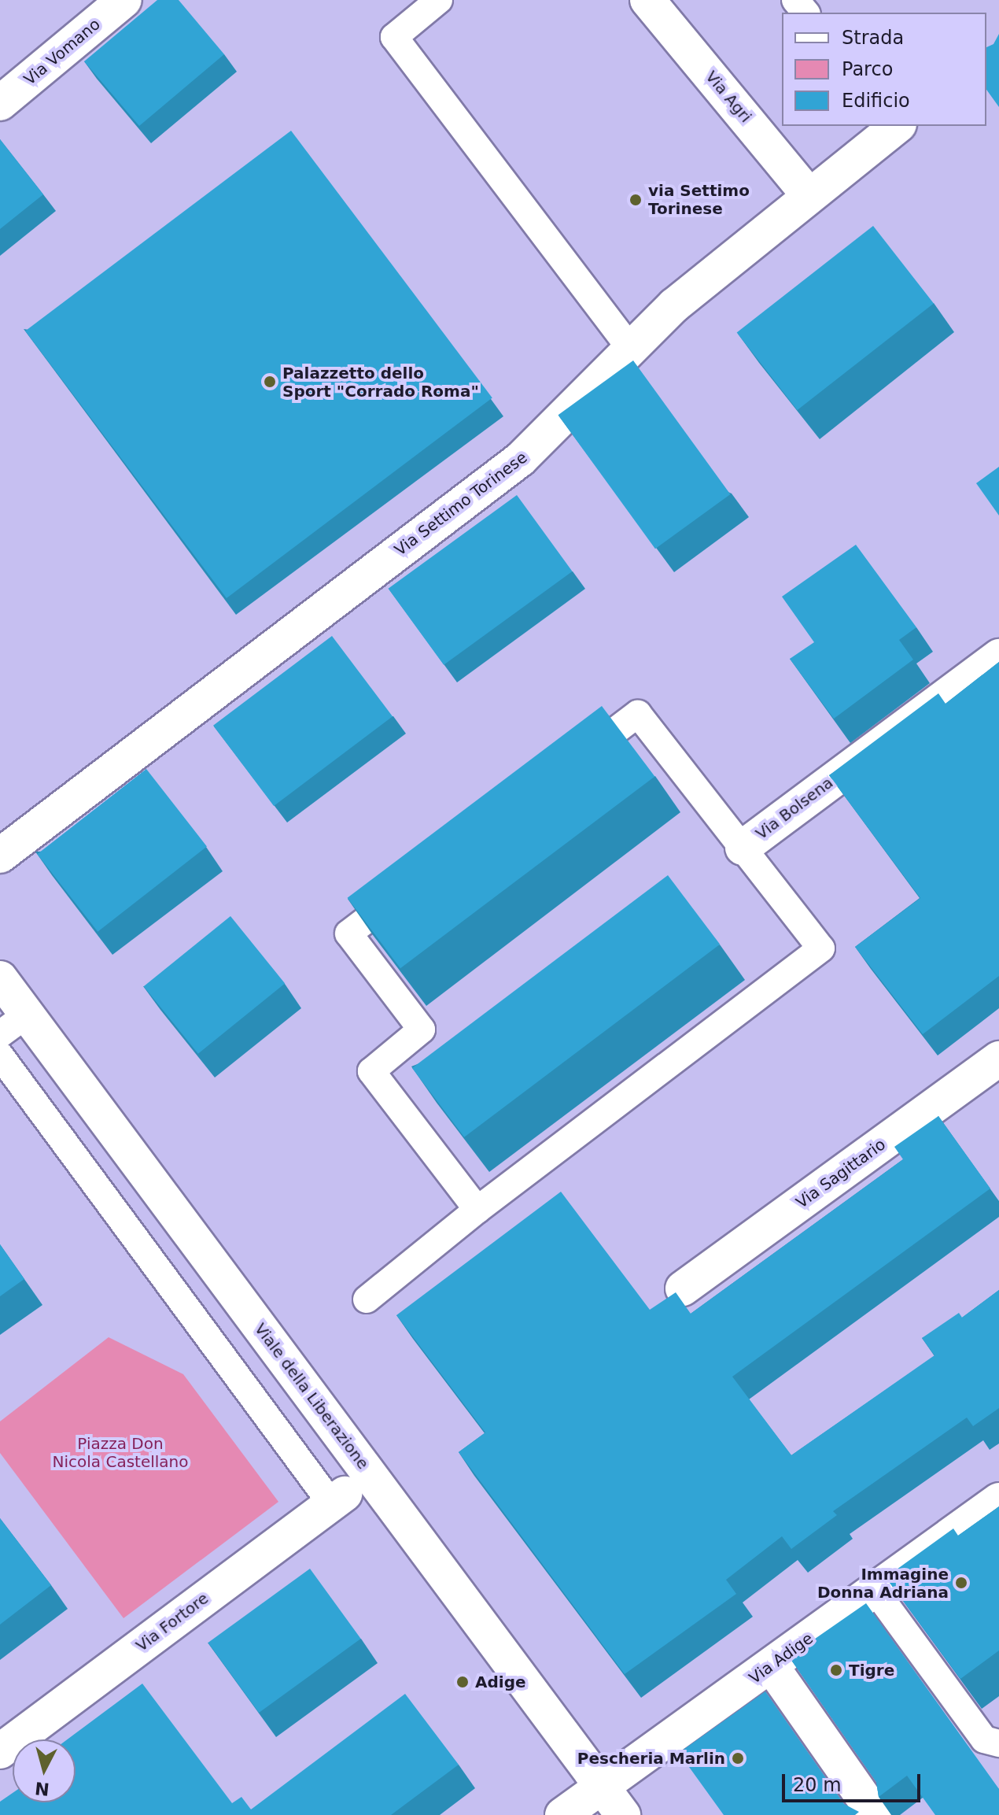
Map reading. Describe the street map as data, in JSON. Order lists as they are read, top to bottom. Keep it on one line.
{"streets":{"street":["Via Vomano","Via Agri","Via Settimo Torinese","Via Bolsena","Via Sagittario","Viale della Liberazione","Via Fortore","Via Adige"]},"crossings":[["Via Agri","Via Settimo Torinese"],["Viale della Liberazione","Via Adige"]],"parks":["Piazza Don Nicola Castellano"],"places":["via Settimo Torinese","Palazzetto dello Sport \"Corrado Roma\"","Immagine Donna Adriana","Tigre","Adige","Pescheria Marlin"],"legend":["Strada","Parco","Edificio"],"scale_bar":"20 m","north":"bottom"}
